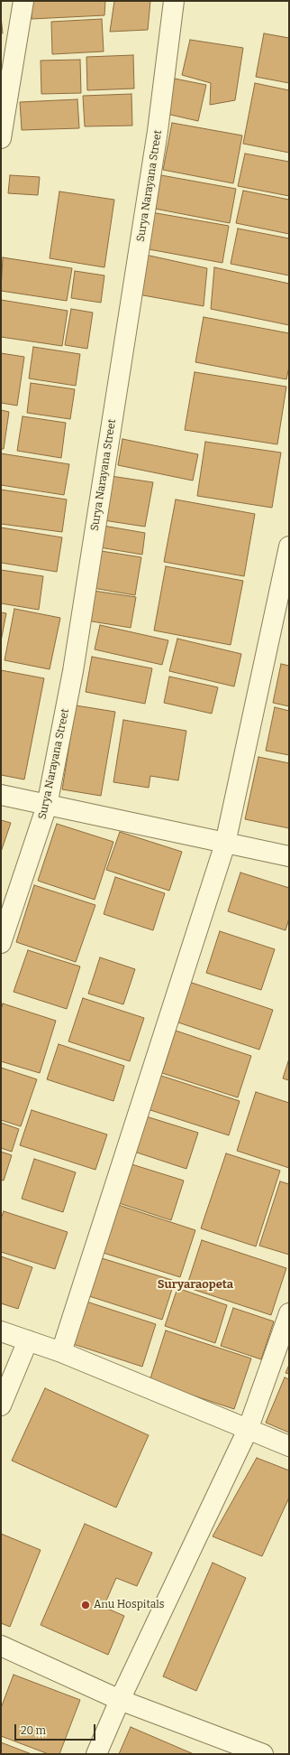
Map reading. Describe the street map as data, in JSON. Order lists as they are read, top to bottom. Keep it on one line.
{"streets":{"street":["Surya Narayana Street"]},"districts":["Suryaraopeta"],"places":["Anu Hospitals"],"scale_bar":"20 m"}
